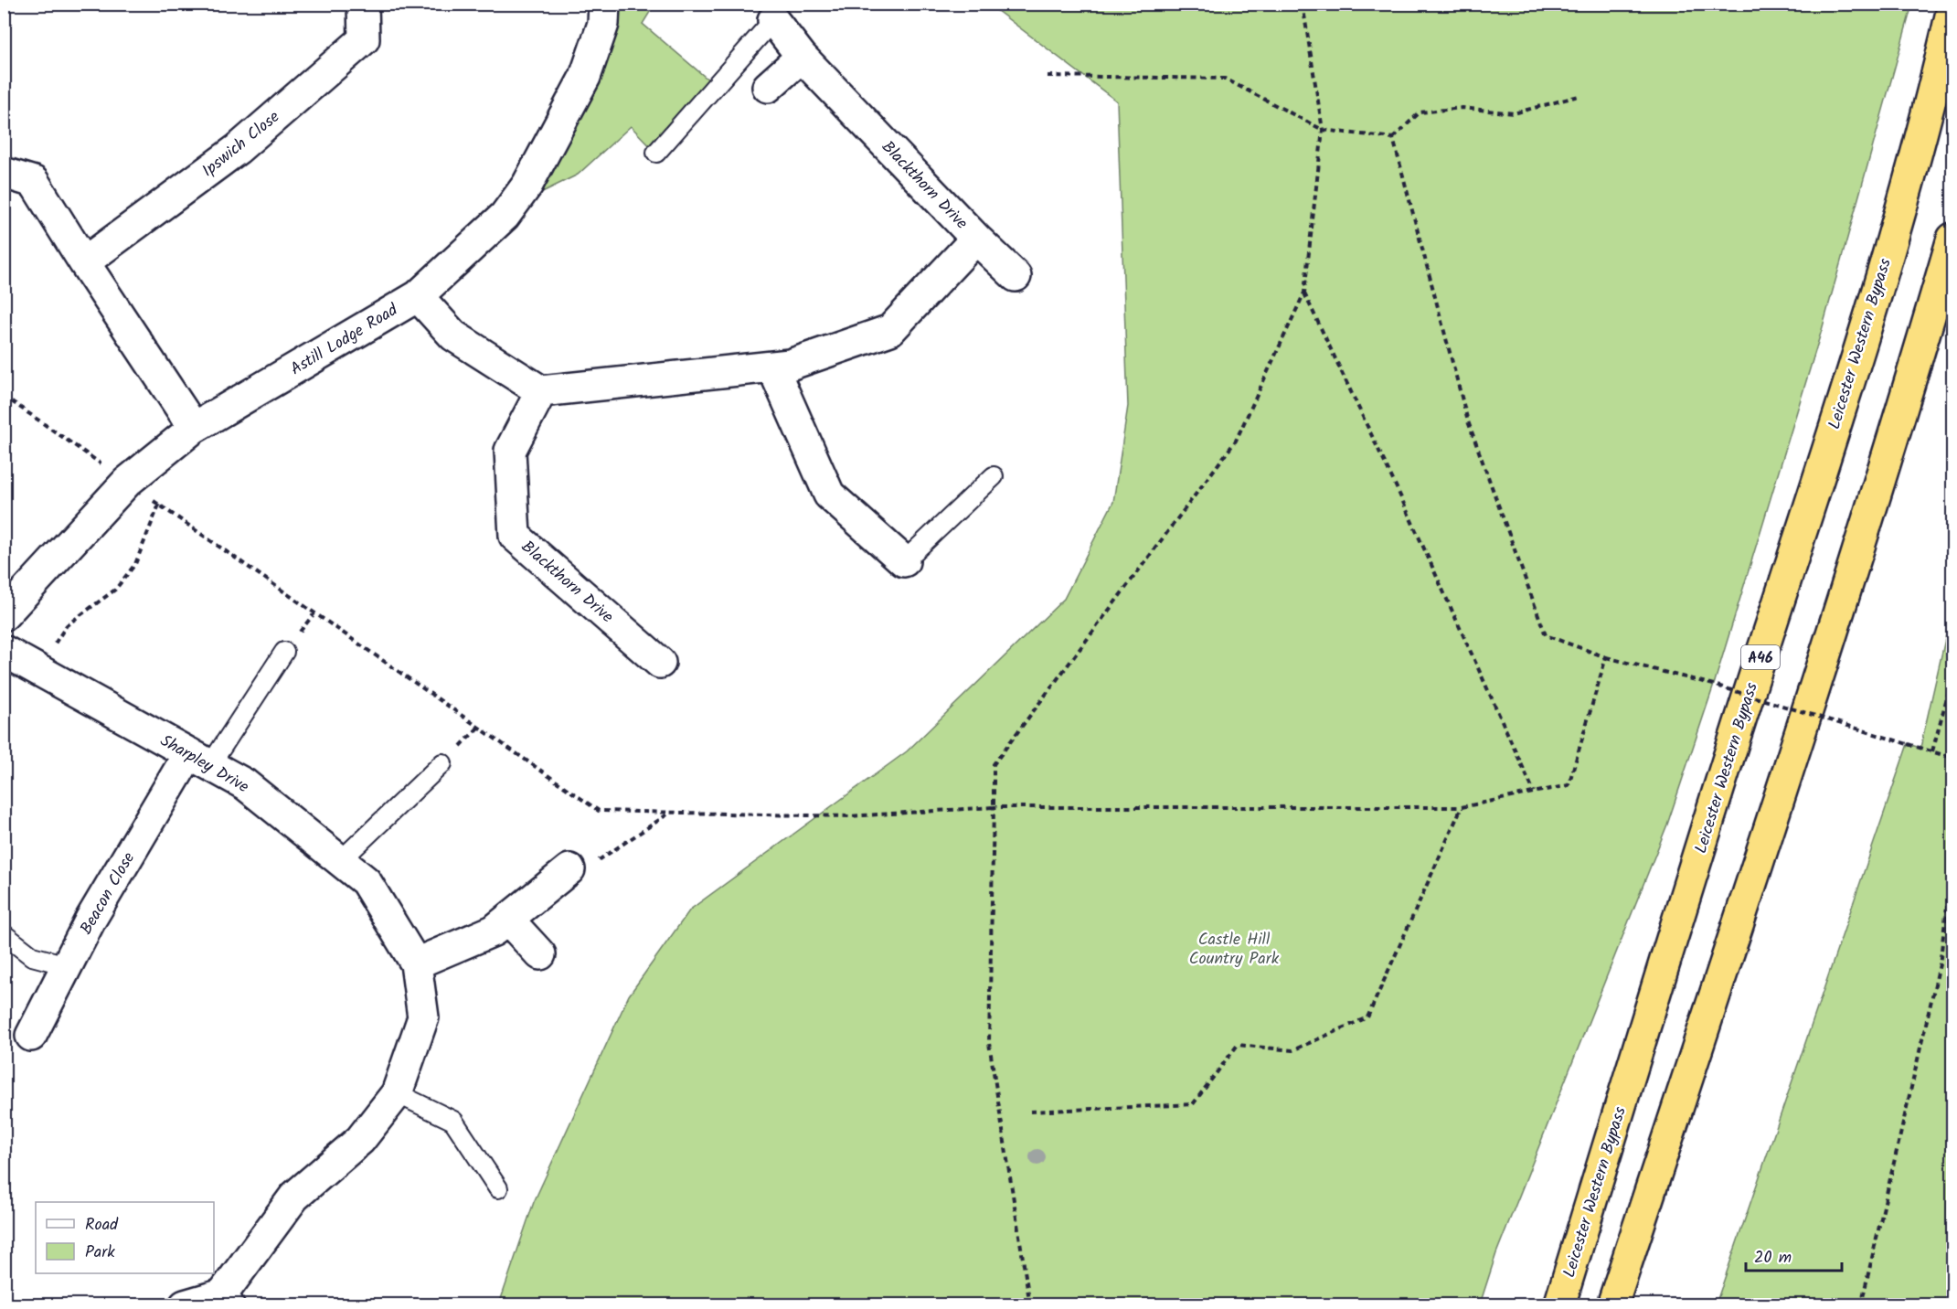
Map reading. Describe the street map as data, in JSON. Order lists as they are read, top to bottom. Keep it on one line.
{"streets":{"highway":["Leicester Western Bypass","A46"],"street":["Ipswich Close","Blackthorn Drive","Astill Lodge Road","Sharpley Drive","Beacon Close"]},"crossings":[["Sharpley Drive","Beacon Close"]],"parks":["Castle Hill Country Park"],"legend":["Road","Park"],"scale_bar":"20 m"}
